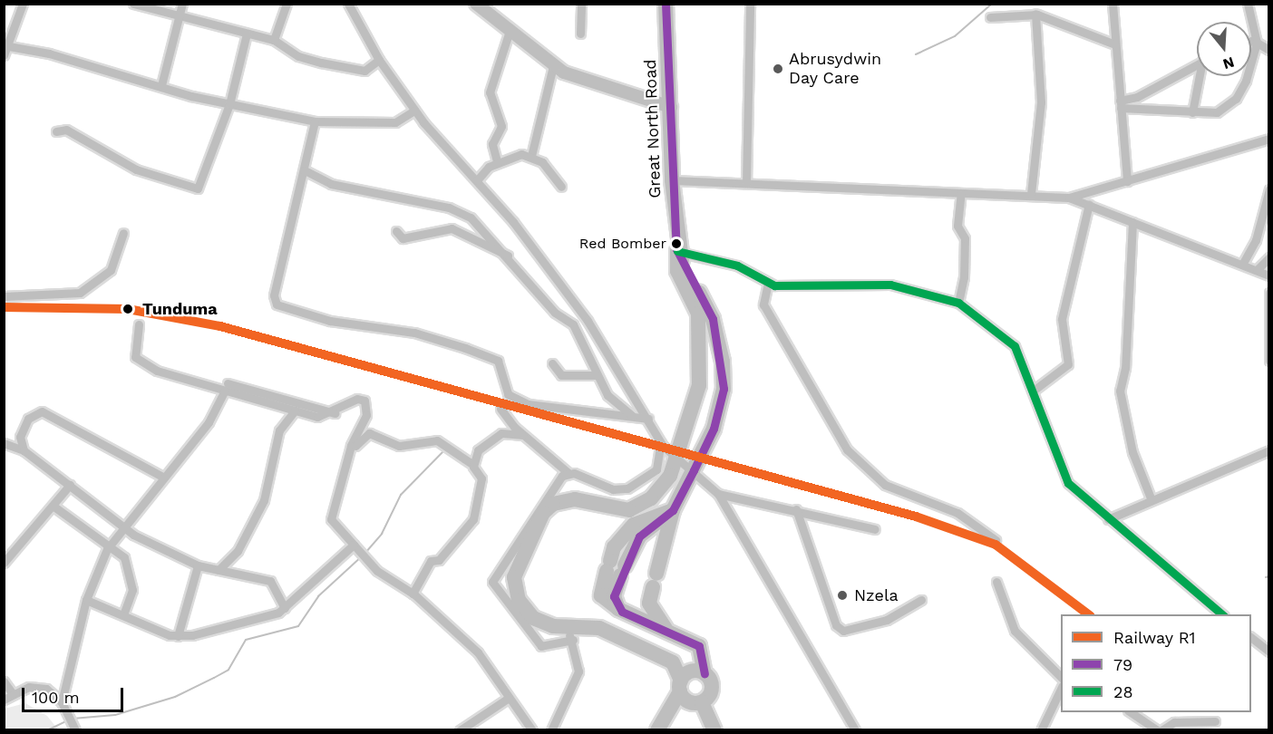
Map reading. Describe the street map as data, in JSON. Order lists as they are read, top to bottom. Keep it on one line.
{"streets":{"highway":["Great North Road"]},"places":["Abrusydwin Day Care","Red Bomber","Tunduma","Nzela"],"lines":["transit line 79","transit line 28","rail line R1"],"legend":["Railway R1","79","28"],"scale_bar":"100 m","north":"bottom"}
